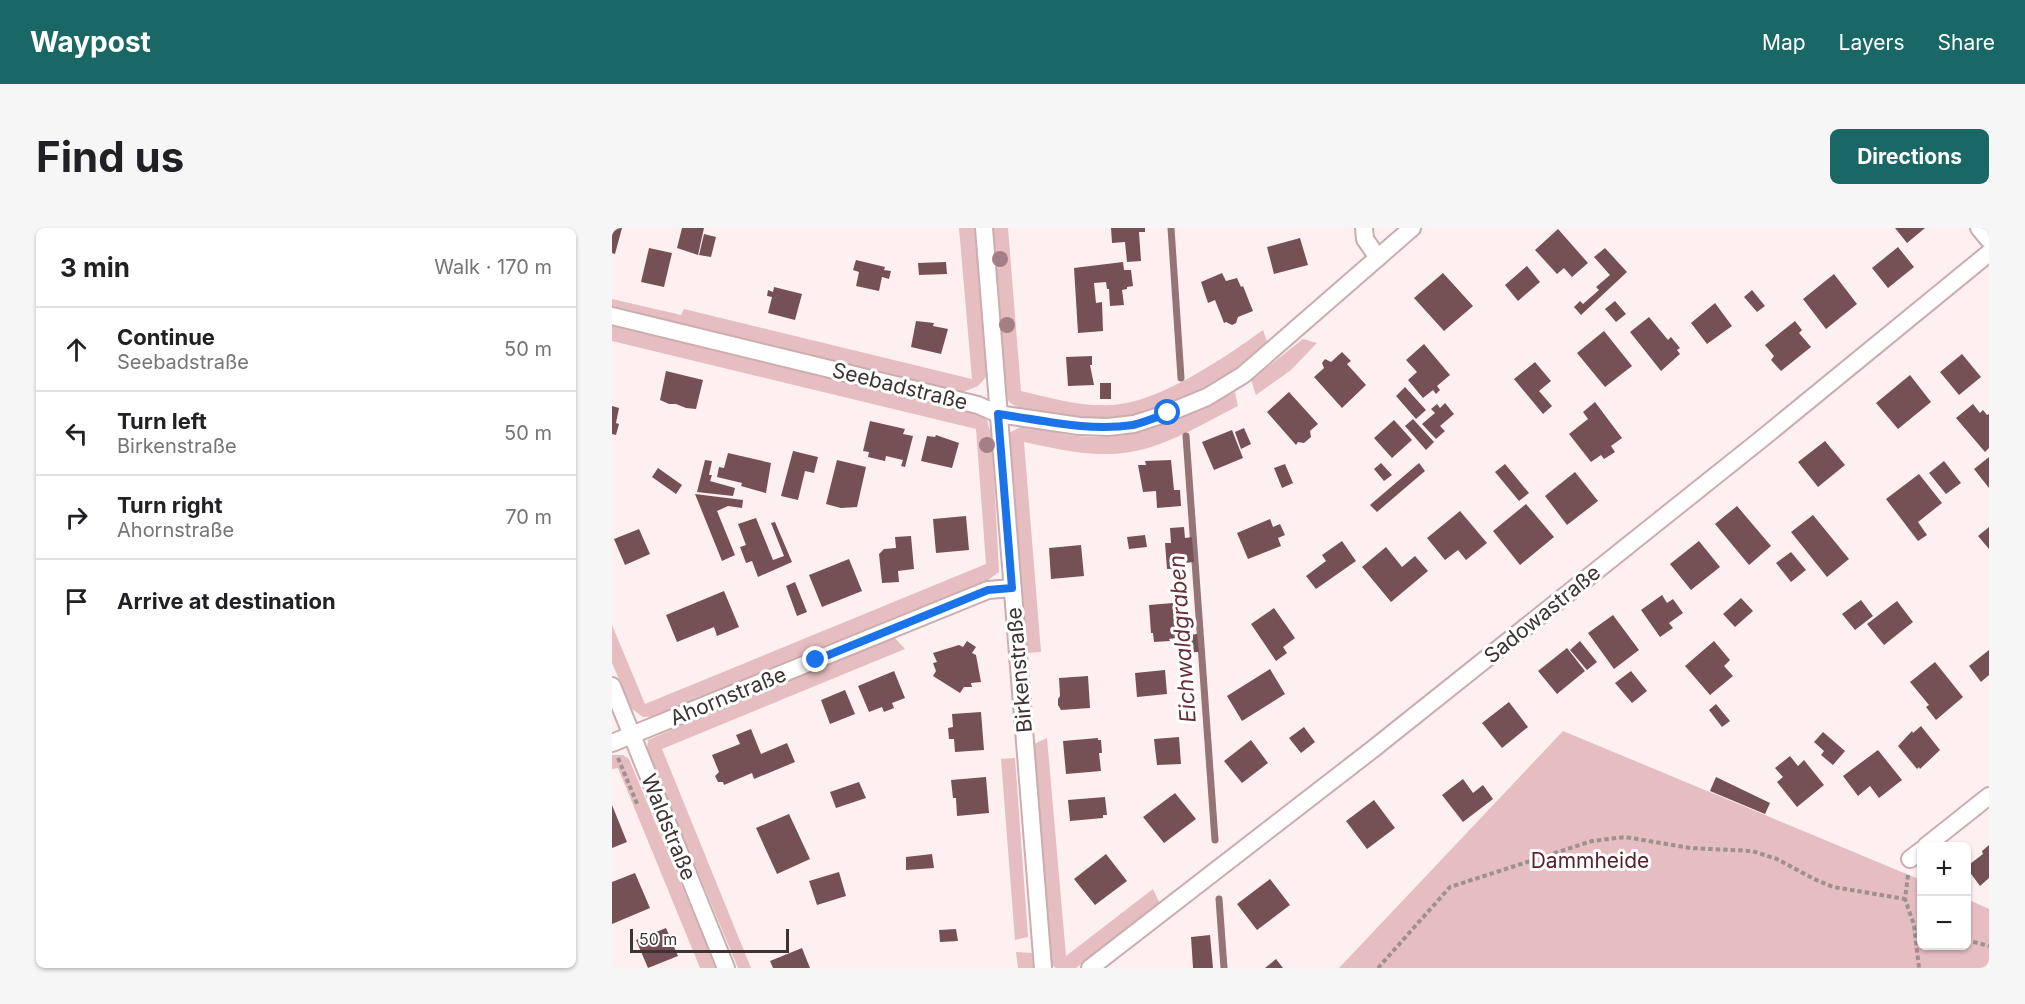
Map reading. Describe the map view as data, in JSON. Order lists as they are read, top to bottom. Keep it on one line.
{"streets":{"street":["Seebadstraße","Sadowastraße","Birkenstraße","Ahornstraße","Waldstraße"]},"crossings":[["Seebadstraße","Birkenstraße"],["Birkenstraße","Ahornstraße"],["Ahornstraße","Waldstraße"]],"water":["Eichwaldgraben"],"parks":["Dammheide"],"scale_bar":"50 m","page":{"header":"Waypost","nav":["Map","Layers","Share"],"buttons":"Directions","title":"Find us","heading":["3 min","Walk · 170 m"],"list":[["Continue","Seebadstraße","50 m"],["Turn left","Birkenstraße","50 m"],["Turn right","Ahornstraße","70 m"],"Arrive at destination"],"map_buttons":["+","−"],"scale":"50 m"}}
